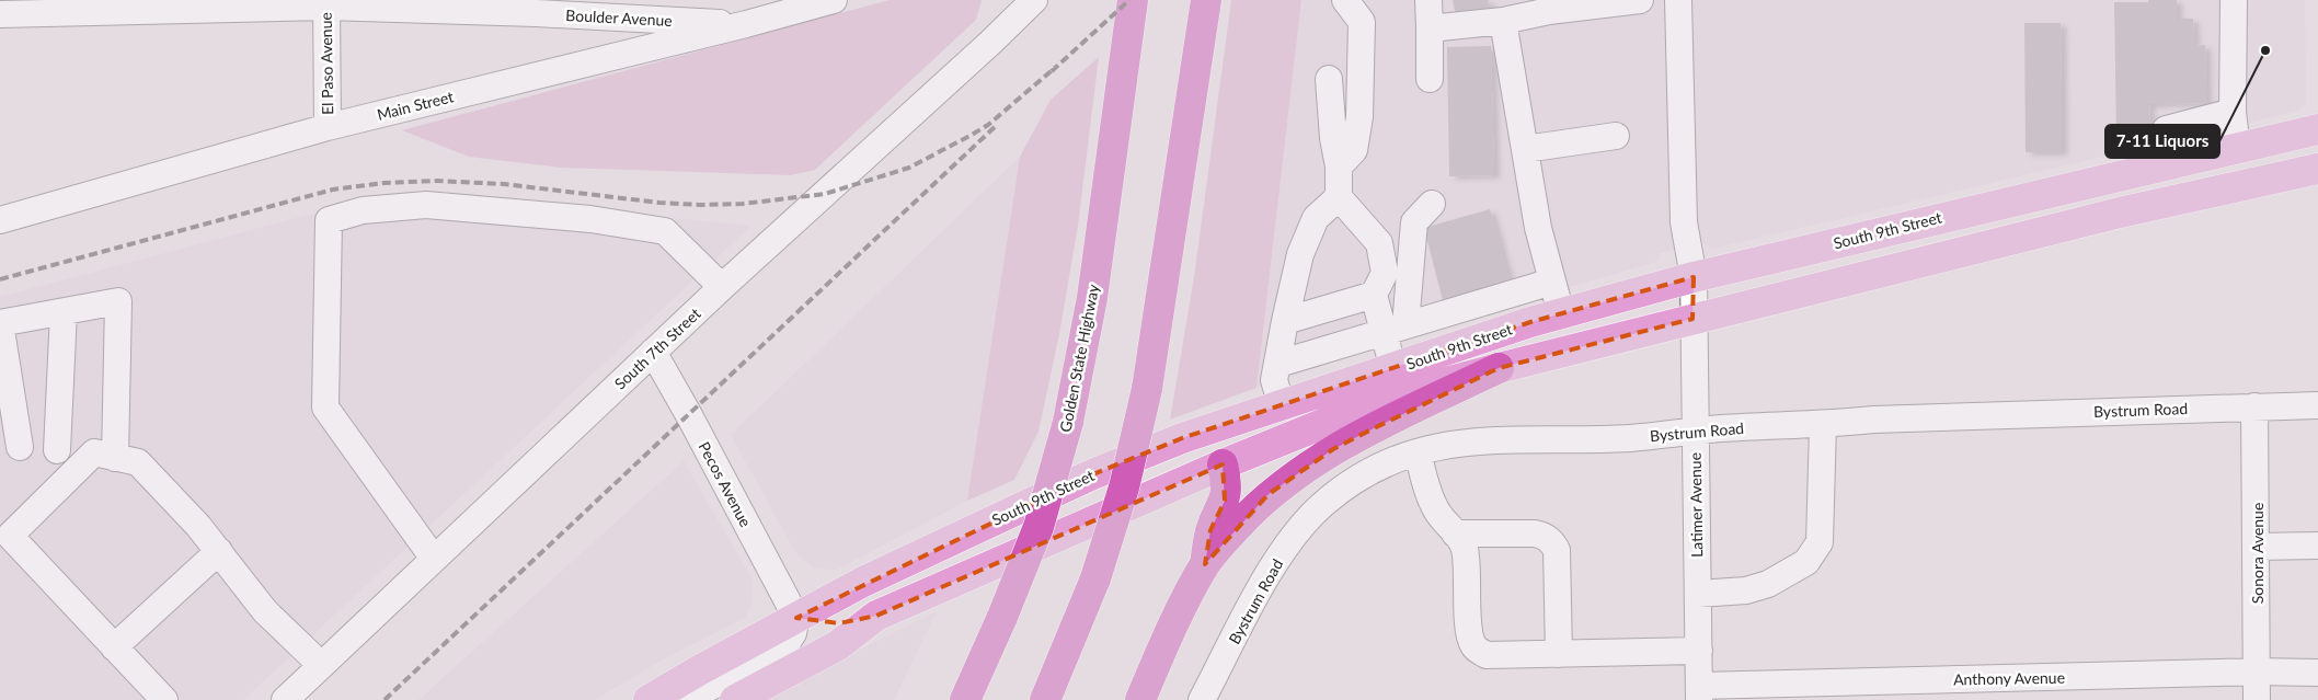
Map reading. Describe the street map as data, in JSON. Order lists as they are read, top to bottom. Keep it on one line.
{"streets":{"highway":["Golden State Highway"],"main road":["South 9th Street"],"street":["Boulder Avenue","El Paso Avenue","Main Street","South 7th Street","Bystrum Road","Pecos Avenue","Latimer Avenue","Sonora Avenue","Anthony Avenue"]},"crossings":[["Boulder Avenue","El Paso Avenue"],["Boulder Avenue","Main Street"],["El Paso Avenue","Main Street"],["South 9th Street","Pecos Avenue"],["South 9th Street","Latimer Avenue"],["South 7th Street","Pecos Avenue"],["Bystrum Road","Latimer Avenue"],["Bystrum Road","Sonora Avenue"],["Latimer Avenue","Anthony Avenue"],["Sonora Avenue","Anthony Avenue"]],"places":["7-11 Liquors"]}
